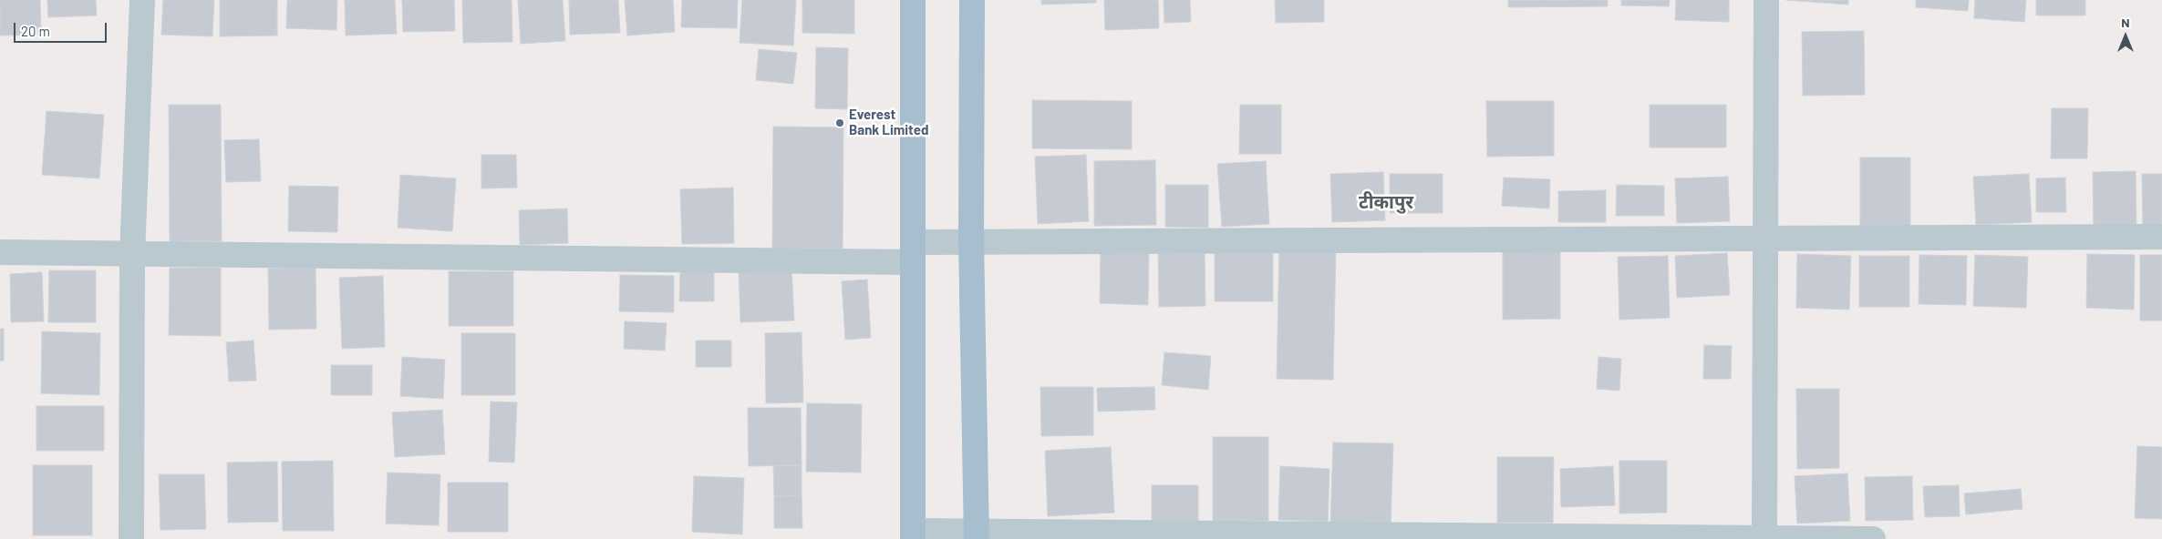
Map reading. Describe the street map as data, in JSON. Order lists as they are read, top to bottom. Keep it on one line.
{"districts":["टीकापुर"],"places":["Everest Bank Limited"],"scale_bar":"20 m","north":"top"}
